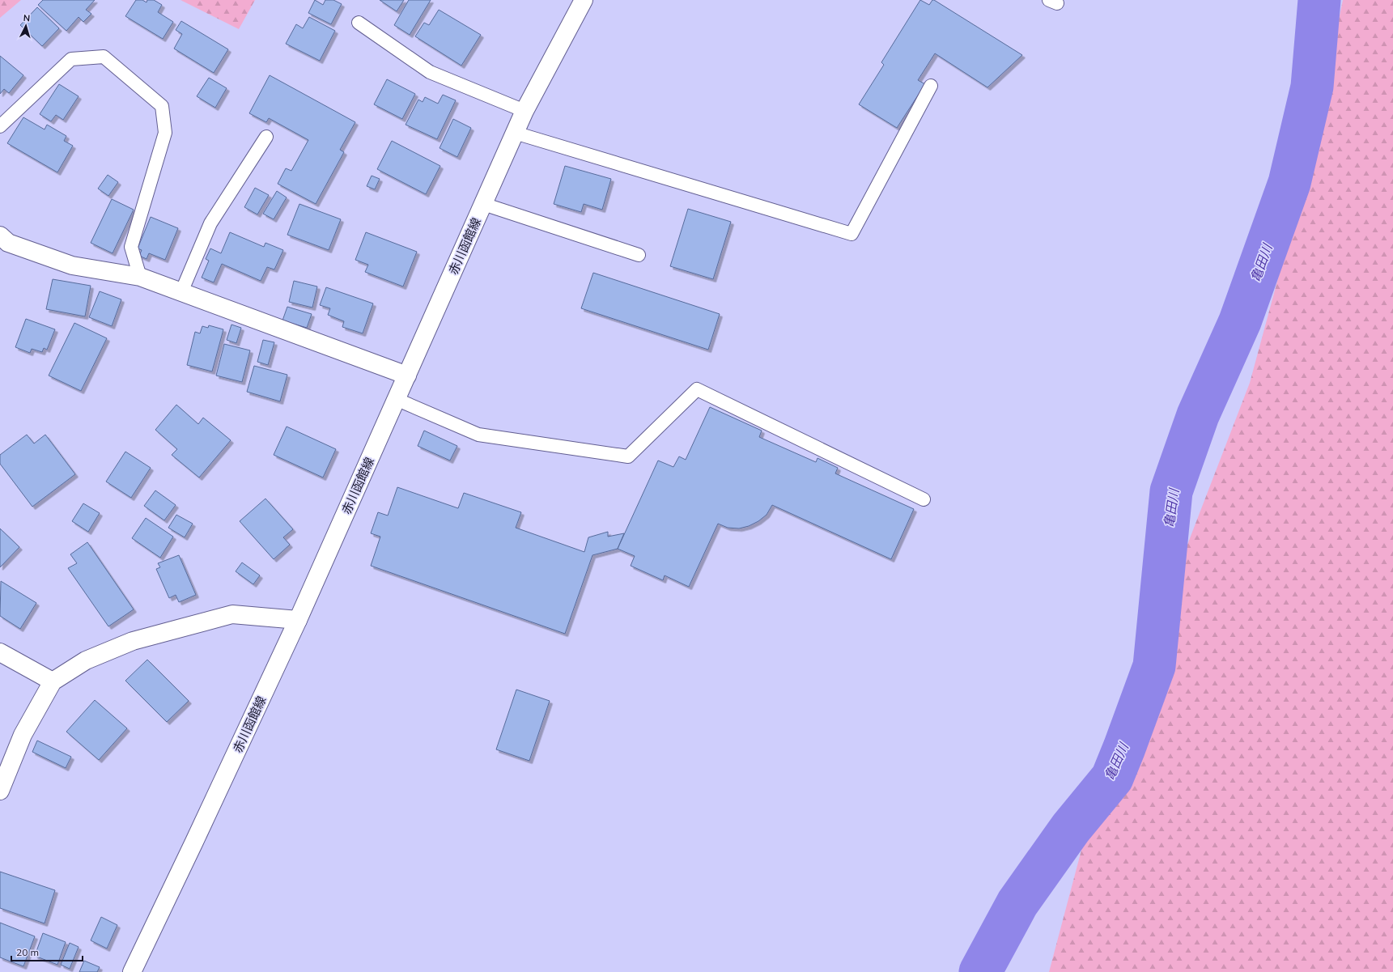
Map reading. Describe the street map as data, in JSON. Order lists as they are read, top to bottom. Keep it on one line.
{"streets":{"main road":["赤川函館線"]},"water":["亀田川"],"scale_bar":"20 m","north":"top"}
